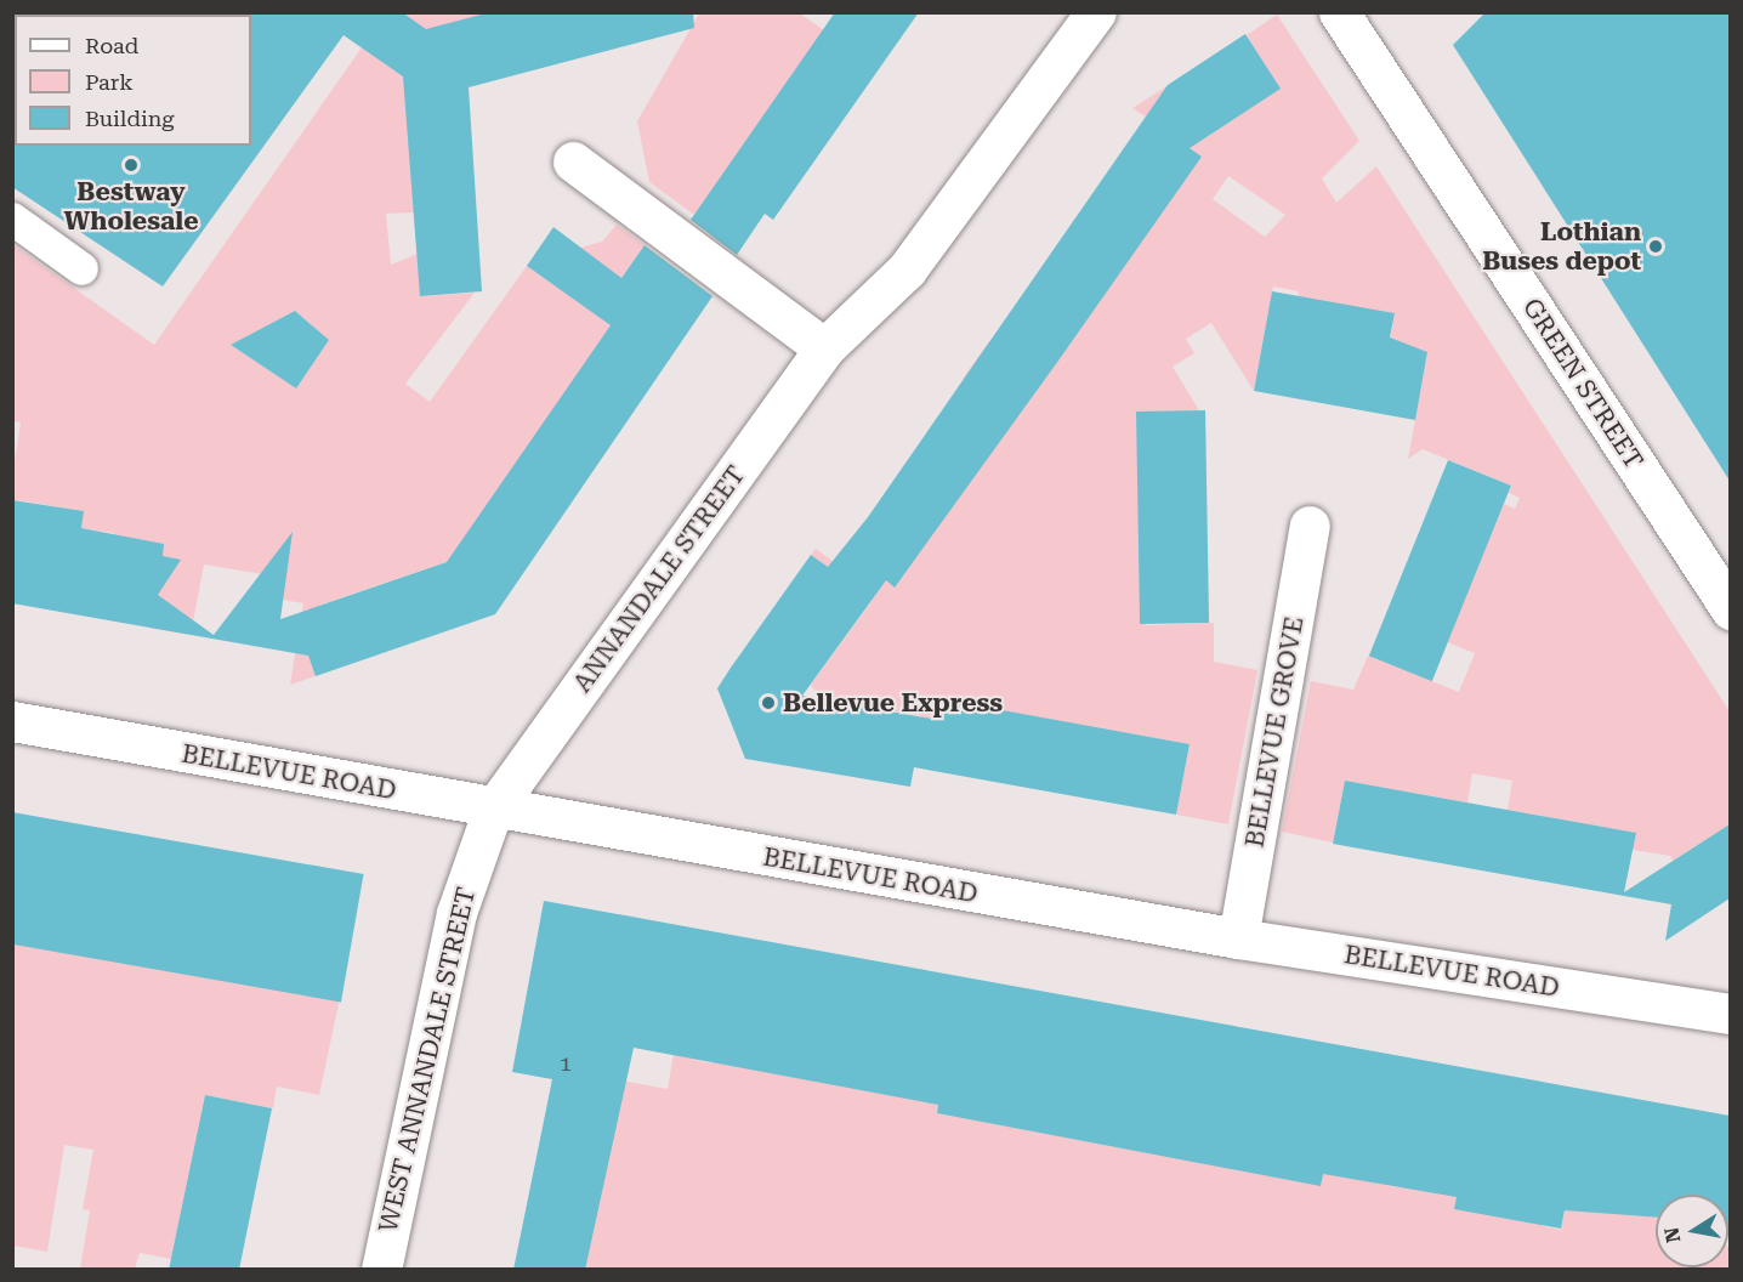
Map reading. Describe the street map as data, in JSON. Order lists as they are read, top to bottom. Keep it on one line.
{"streets":{"street":["GREEN STREET","ANNANDALE STREET","BELLEVUE GROVE","BELLEVUE ROAD","WEST ANNANDALE STREET"]},"crossings":[["ANNANDALE STREET","BELLEVUE ROAD"],["ANNANDALE STREET","WEST ANNANDALE STREET"],["BELLEVUE GROVE","BELLEVUE ROAD"],["BELLEVUE ROAD","WEST ANNANDALE STREET"]],"places":["Bestway Wholesale","Lothian Buses depot","Bellevue Express"],"house_numbers":["1"],"legend":["Road","Park","Building"],"north":"left"}
